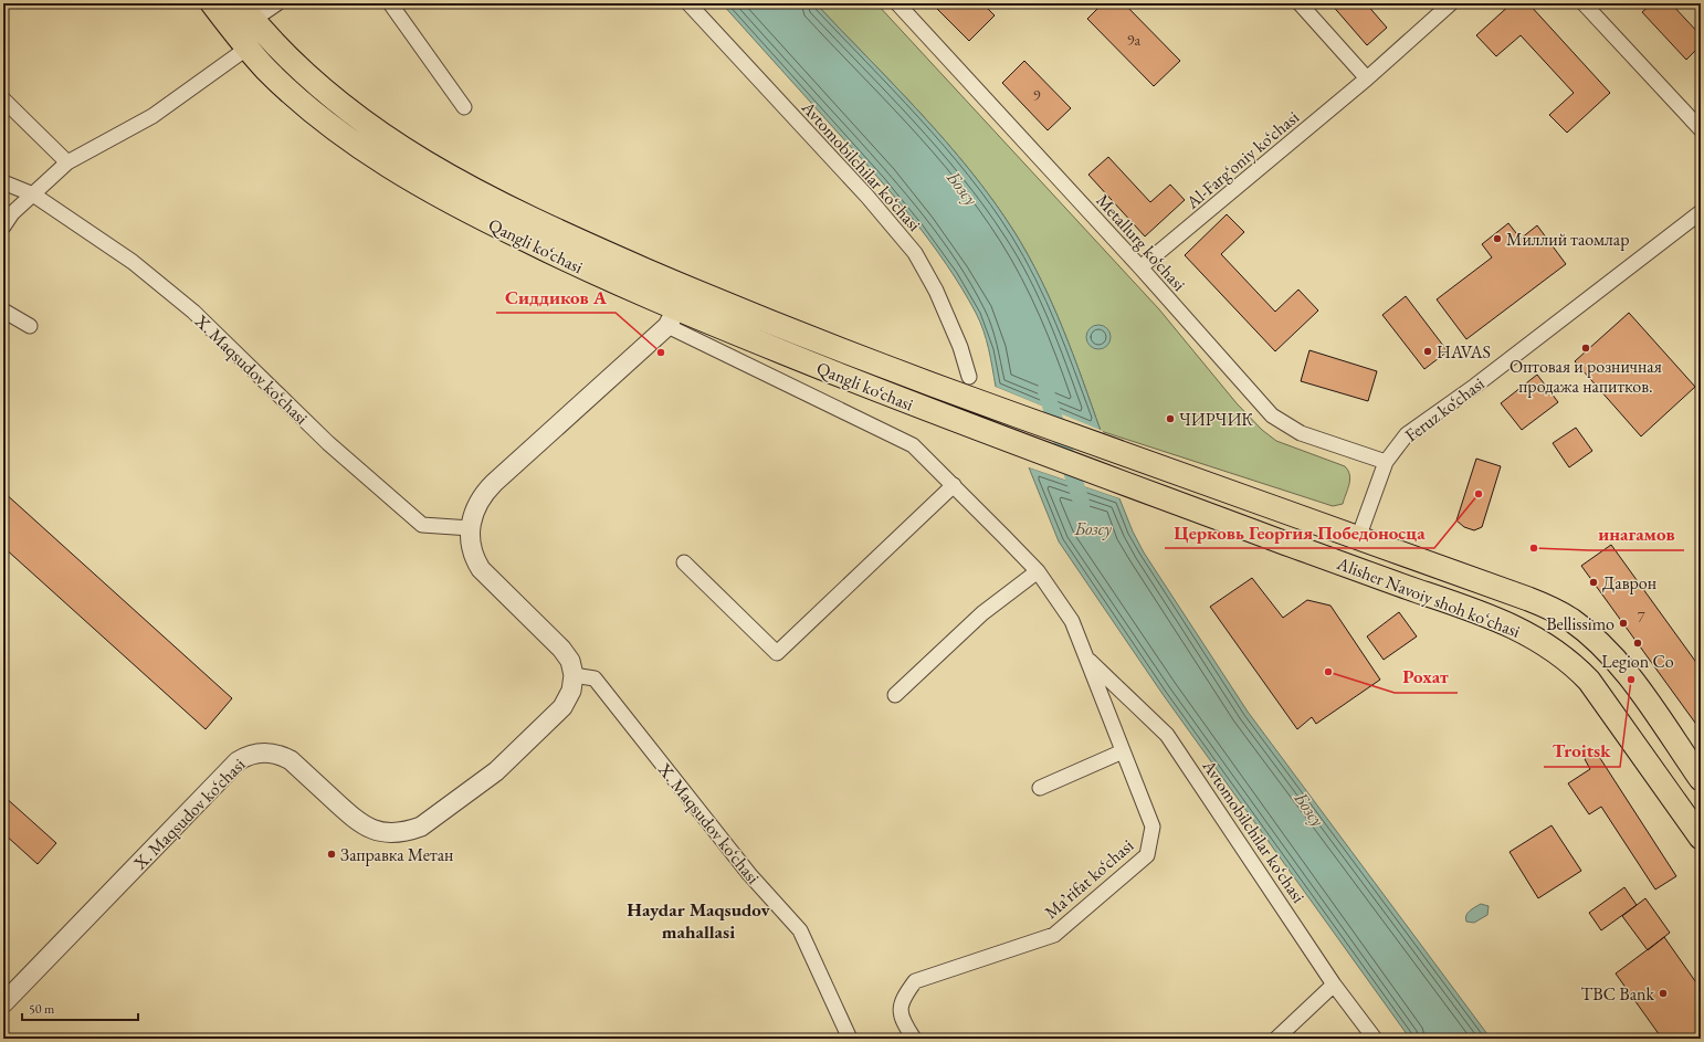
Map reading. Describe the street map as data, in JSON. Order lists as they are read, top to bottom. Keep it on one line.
{"streets":{"main road":["Qangli ko‘chasi","Feruz ko‘chasi","Alisher Navoiy shoh koʻchasi"],"street":["Al-Farg‘oniy ko‘chasi","Avtomobilchilar ko‘chasi","Metallurg ko‘chasi","X. Maqsudov ko‘chasi","Maʼrifat ko‘chasi"]},"crossings":[["Al-Farg‘oniy ko‘chasi","Metallurg ko‘chasi"],["Avtomobilchilar ko‘chasi","Maʼrifat ko‘chasi"],["Metallurg ko‘chasi","Feruz ko‘chasi"],["Qangli ko‘chasi","Alisher Navoiy shoh koʻchasi"],["Qangli ko‘chasi","Maʼrifat ko‘chasi"],["Feruz ko‘chasi","Alisher Navoiy shoh koʻchasi"]],"districts":["Haydar Maqsudov mahallasi"],"water":["Бозсу"],"places":["Миллий таомлар","Оптовая и розничная продажа напитков.","HAVAS","Сиддиков А","ЧИРЧИК","Церковь Георгия Победоносца","инагамов","Даврон","Bellissimo","Legion Co","Рохат","Troitsk","Заправка Метан","TBC Bank"],"house_numbers":["9а","9","7"],"scale_bar":"50 m"}
